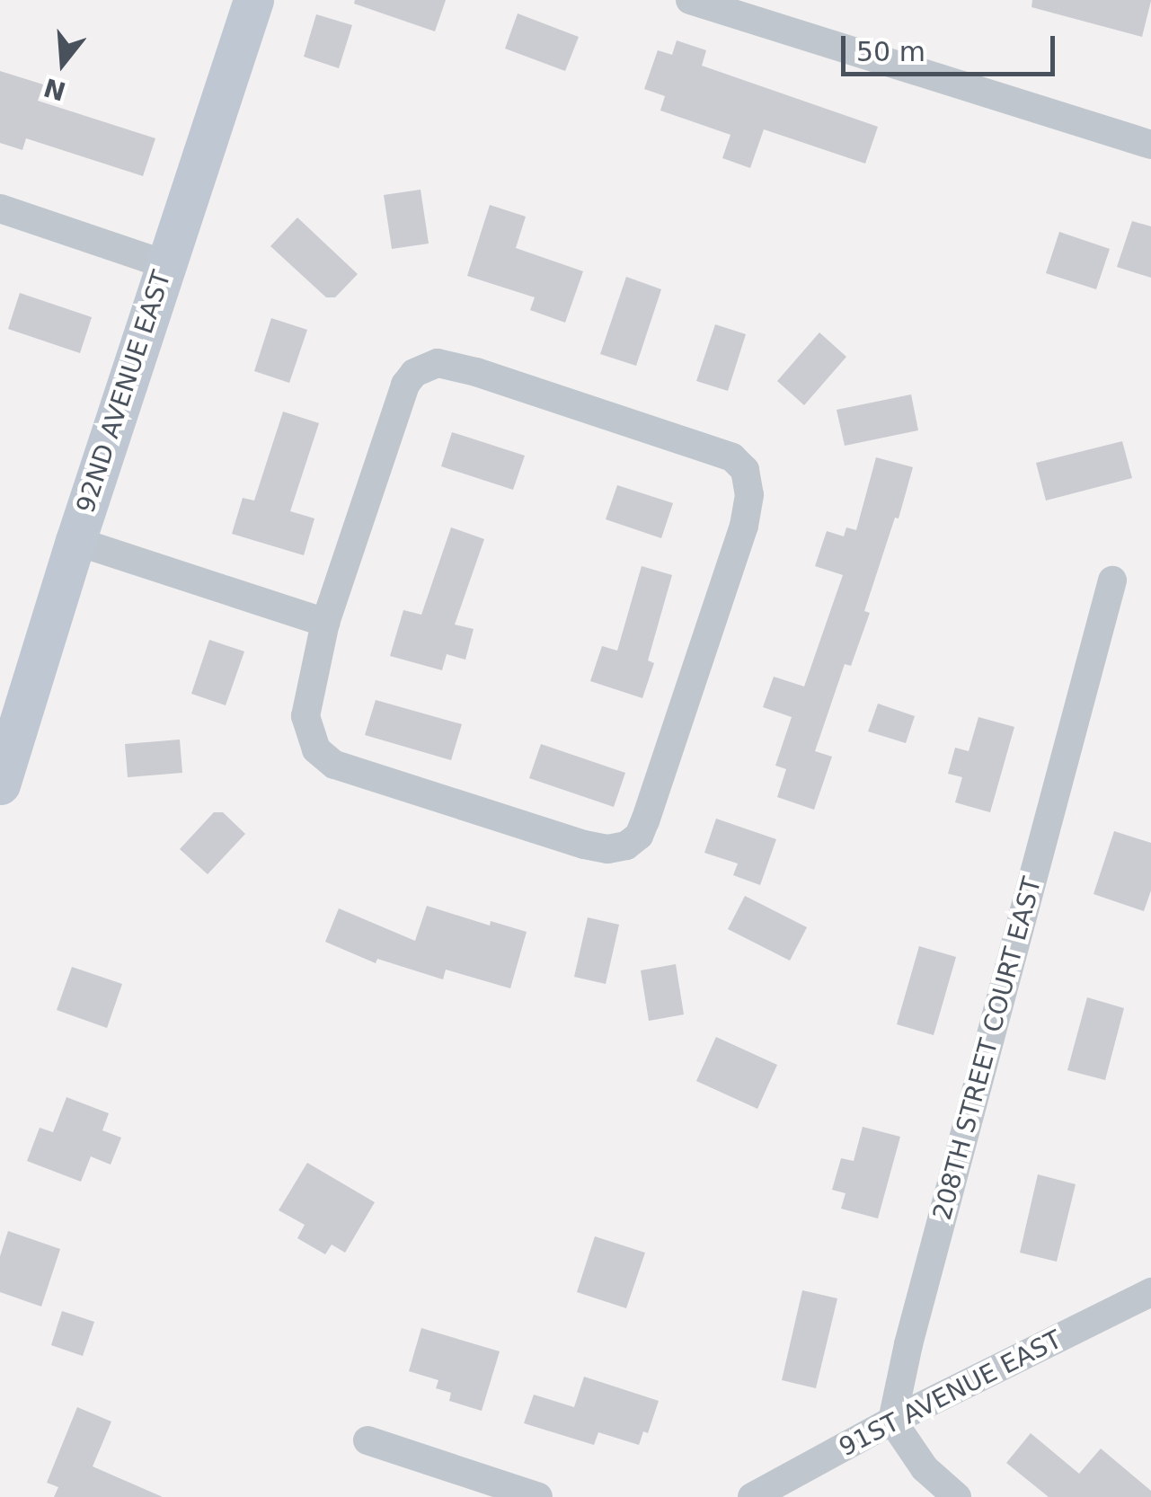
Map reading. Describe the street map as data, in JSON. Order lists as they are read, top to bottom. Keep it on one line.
{"streets":{"street":["92ND AVENUE EAST","208TH STREET COURT EAST","91ST AVENUE EAST"]},"crossings":[["208TH STREET COURT EAST","91ST AVENUE EAST"]],"scale_bar":"50 m","north":"bottom"}
